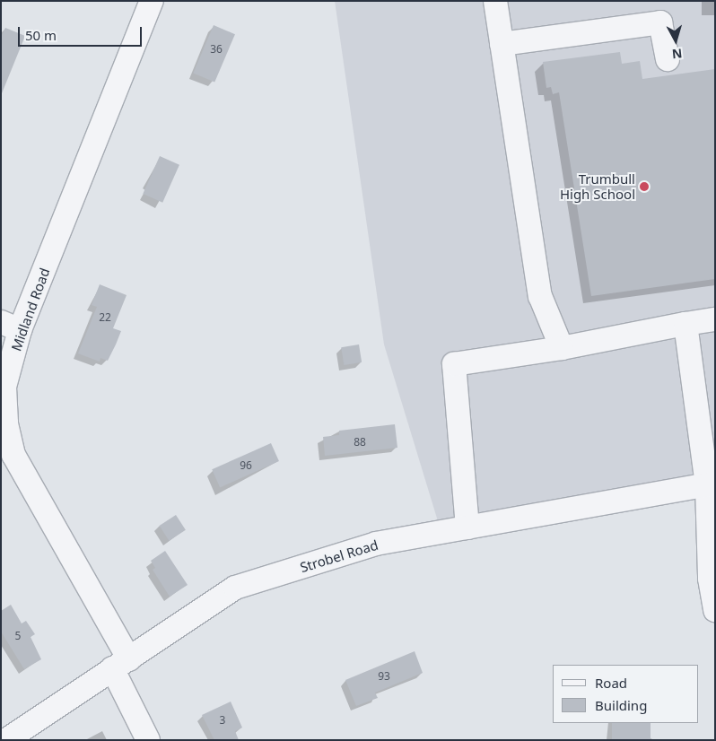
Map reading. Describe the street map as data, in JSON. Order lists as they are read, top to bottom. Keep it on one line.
{"streets":{"street":["Midland Road","Strobel Road"]},"crossings":[["Midland Road","Strobel Road"]],"places":["Trumbull High School"],"house_numbers":["36","22","88","96","5","93","3"],"legend":["Road","Building"],"scale_bar":"50 m","north":"bottom"}
